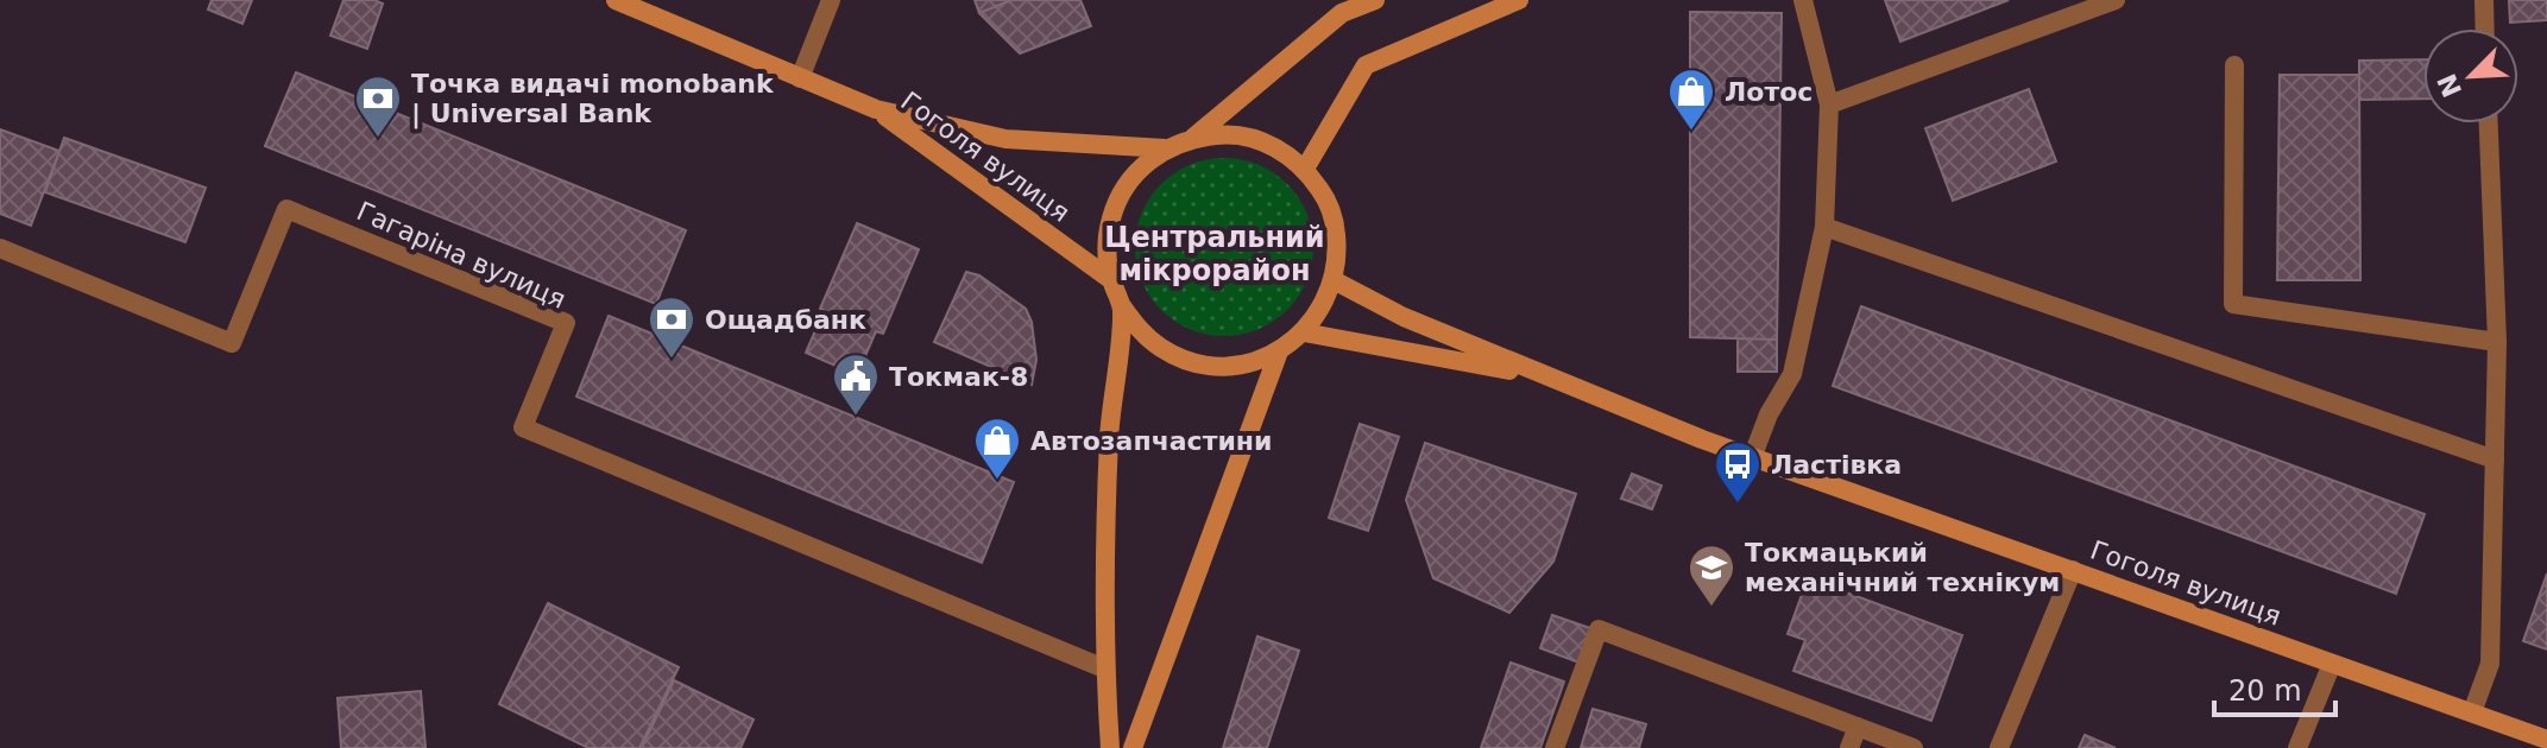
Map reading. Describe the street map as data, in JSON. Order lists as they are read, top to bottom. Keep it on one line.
{"streets":{"main road":["Гоголя вулиця"],"street":["Гагаріна вулиця"]},"districts":["Центральний мікрорайон"],"places":{"shop":["Лотос","Автозапчастини"],"bank":["Точка видачі monobank | Universal Bank","Ощадбанк"],"public building":["Токмак-8"],"bus stop":["Ластівка"],"school or university":["Токмацький механічний технікум"]},"scale_bar":"20 m","north":"bottom left"}
